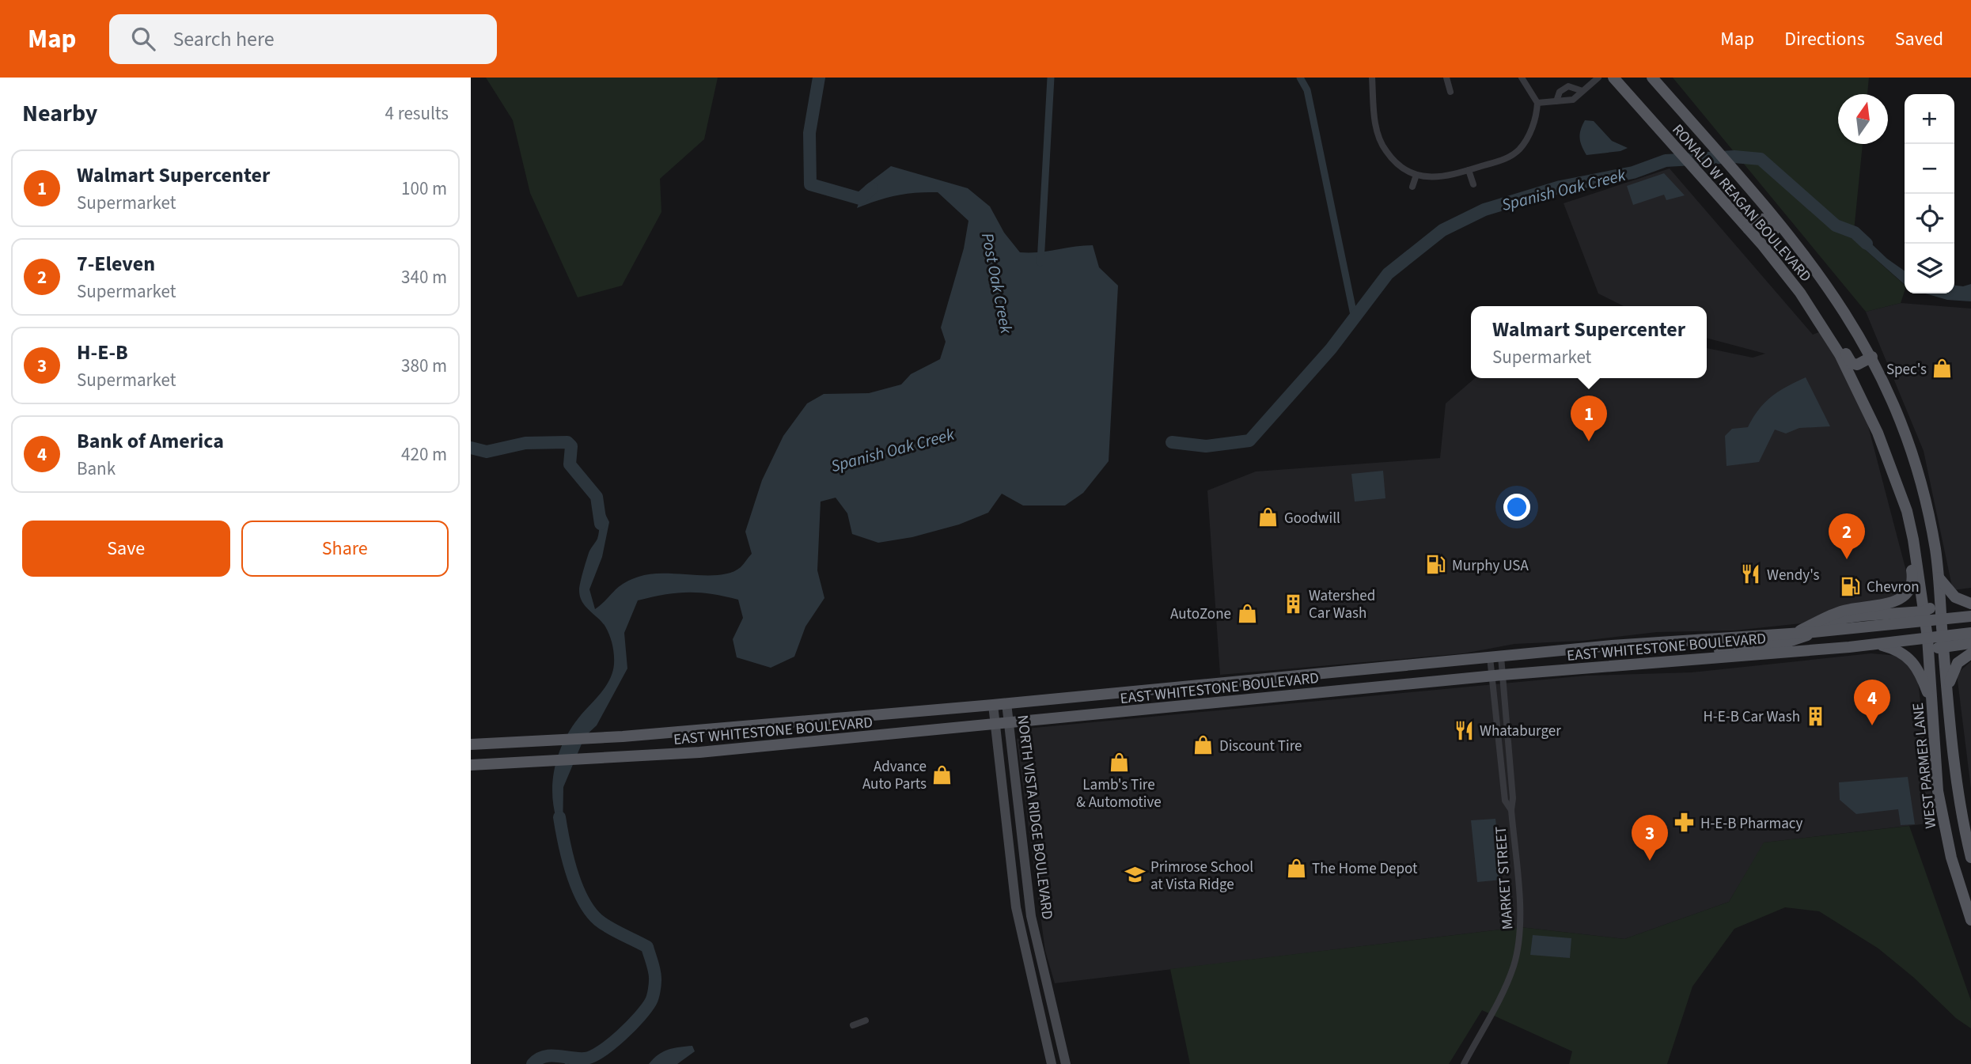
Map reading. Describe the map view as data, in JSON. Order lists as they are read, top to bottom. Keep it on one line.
{"streets":{"main road":["RONALD W REAGAN BOULEVARD","EAST WHITESTONE BOULEVARD","WEST PARMER LANE"],"street":["NORTH VISTA RIDGE BOULEVARD","MARKET STREET"]},"crossings":[["RONALD W REAGAN BOULEVARD","EAST WHITESTONE BOULEVARD"],["RONALD W REAGAN BOULEVARD","WEST PARMER LANE"],["EAST WHITESTONE BOULEVARD","WEST PARMER LANE"],["EAST WHITESTONE BOULEVARD","NORTH VISTA RIDGE BOULEVARD"],["EAST WHITESTONE BOULEVARD","MARKET STREET"]],"water":["Spanish Oak Creek","Post Oak Creek"],"places":{"shop":["Spec's","Goodwill","AutoZone","Discount Tire","Lamb's Tire & Automotive","Advance Auto Parts","The Home Depot"],"fuel station":["Murphy USA","Chevron"],"restaurant":["Wendy's","Whataburger"],"building":["Watershed Car Wash","H-E-B Car Wash"],"pharmacy":["H-E-B Pharmacy"],"school or university":["Primrose School at Vista Ridge"]},"north":"top","page":{"header":"Map","search":"Search here","nav":["Map","Directions","Saved"],"heading":["Nearby","4 results"],"map_buttons":["+","−"],"list":[{"mark":"1","name":"Walmart Supercenter","note":"Supermarket","value":"100 m"},{"mark":"2","name":"7-Eleven","note":"Supermarket","value":"340 m"},{"mark":"3","name":"H-E-B","note":"Supermarket","value":"380 m"},{"mark":"4","name":"Bank of America","note":"Bank","value":"420 m"}],"popup":["Walmart Supercenter","Supermarket"],"pins":["1","2","4","3"],"buttons":["Save","Share"]}}
